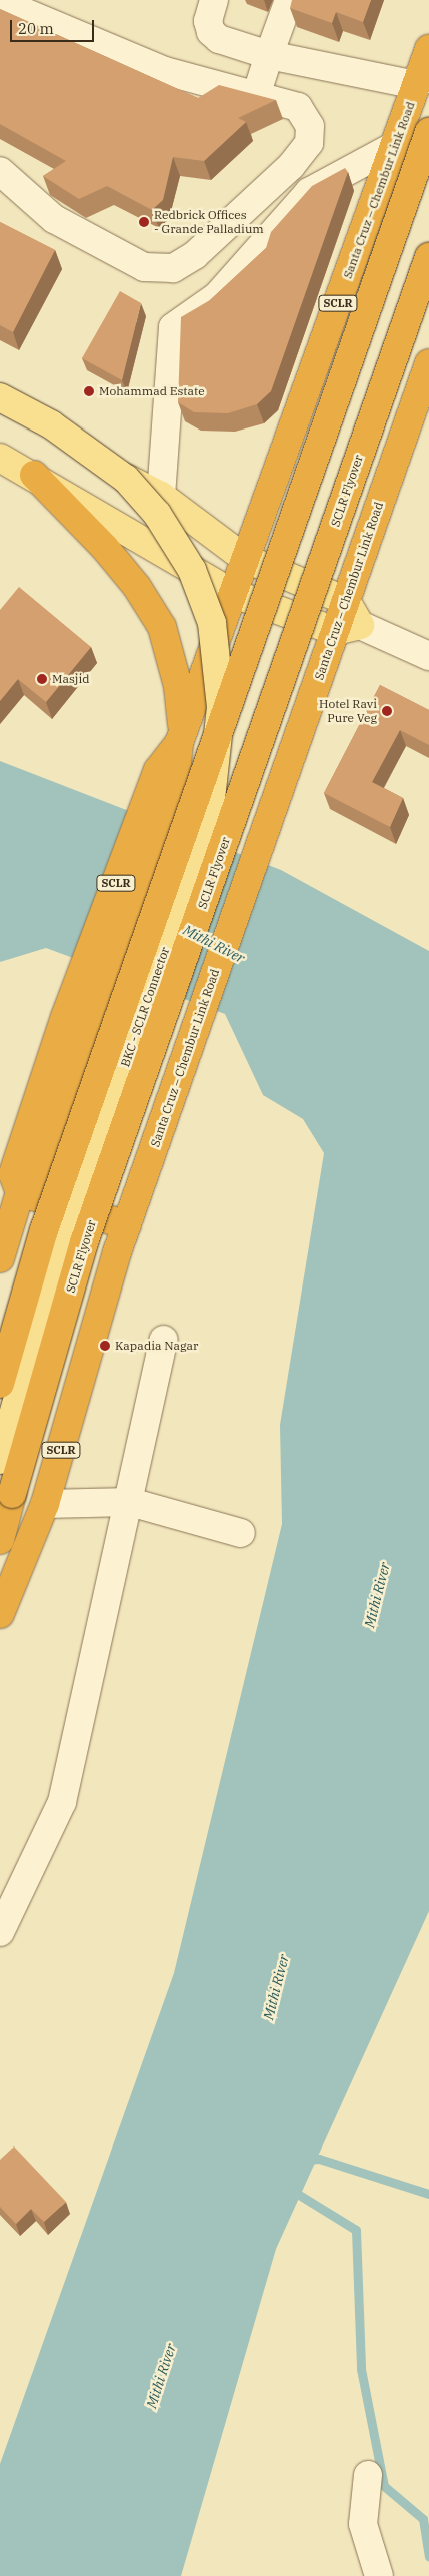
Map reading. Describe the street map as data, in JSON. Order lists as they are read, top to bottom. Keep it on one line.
{"streets":{"highway":["Santa Cruz – Chembur Link Road","SCLR","SCLR Flyover"],"main road":["BKC - SCLR Connector"]},"water":["Mithi River"],"places":["Redbrick Offices - Grande Palladium","Mohammad Estate","Masjid","Hotel Ravi Pure Veg","Kapadia Nagar"],"scale_bar":"20 m"}
